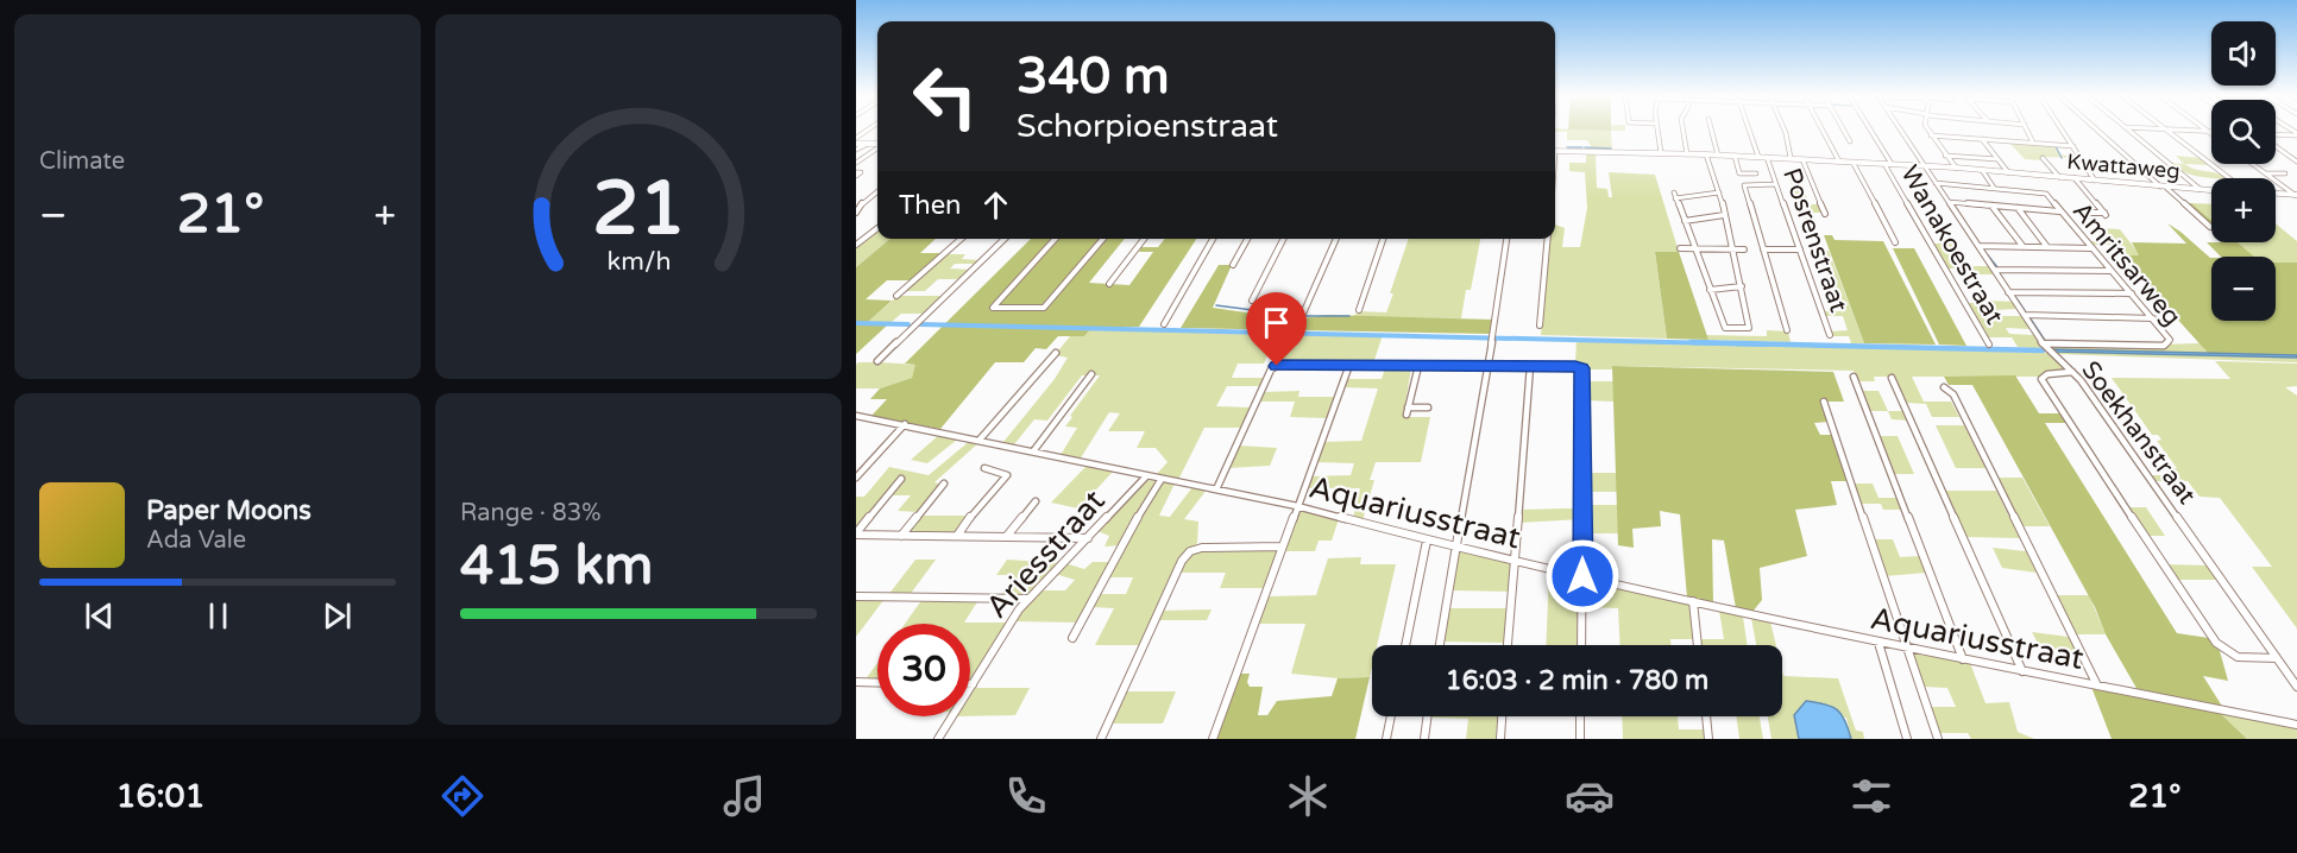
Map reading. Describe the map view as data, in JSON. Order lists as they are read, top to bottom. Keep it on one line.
{"streets":{"main road":["Kwattaweg"],"street":["Posrenstraat","Wanakoestraat","Amritsarweg","Soekhanstraat","Aquariusstraat","Ariesstraat"]},"crossings":[["Kwattaweg","Posrenstraat"],["Kwattaweg","Wanakoestraat"],["Kwattaweg","Soekhanstraat"],["Amritsarweg","Soekhanstraat"],["Aquariusstraat","Ariesstraat"]],"page":{"tile":["Climate",["Range · 83%","415 km"]],"map_buttons":["+","−"],"turn":["340 m","Schorpioenstraat"],"then":"Then","heat":["−","21°","+"],"song":["Paper Moons","Ada Vale"],"limit":"30","trip":"16:03 · 2 min · 780 m","tabs":["16:01","21°"],"gauge":["21","km/h"]}}
